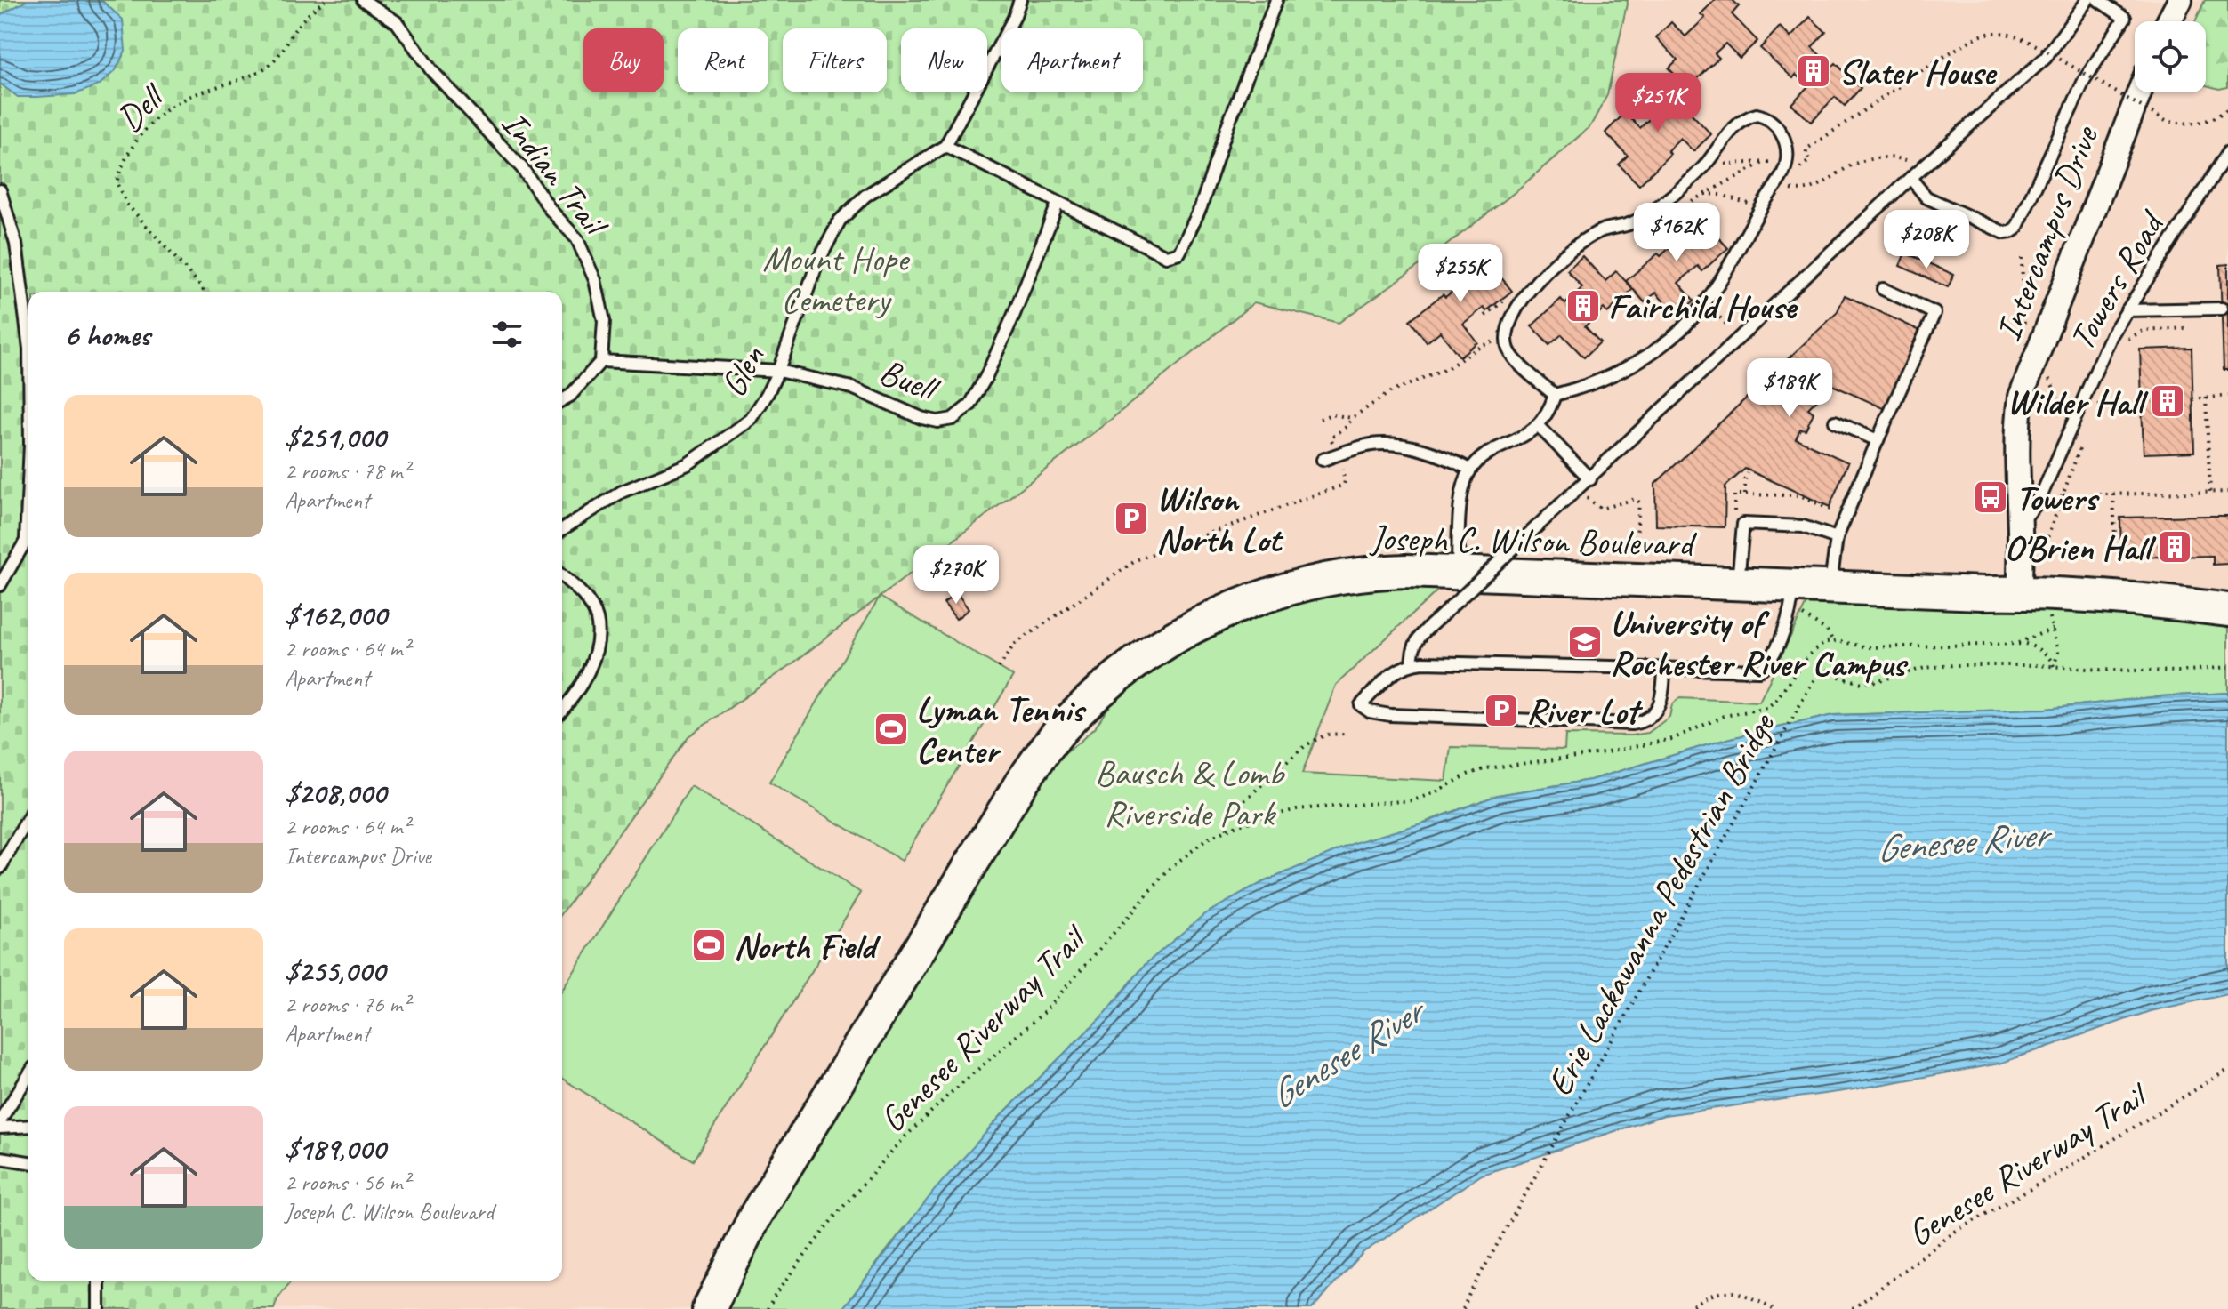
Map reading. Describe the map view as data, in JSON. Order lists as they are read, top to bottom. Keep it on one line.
{"streets":{"street":["Intercampus Drive","Joseph C. Wilson Boulevard"],"lane":["Indian Trail","Towers Road","Glen","Buell"],"path":["Dell","Erie Lackawanna Pedestrian Bridge","Genesee Riverway Trail"]},"crossings":[["Indian Trail","Buell"],["Intercampus Drive","Towers Road"],["Intercampus Drive","Joseph C. Wilson Boulevard"],["Glen","Buell"]],"water":["Genesee River"],"parks":["Mount Hope Cemetery","Bausch & Lomb Riverside Park"],"places":{"building":["Slater House","Fairchild House","Wilder Hall","O'Brien Hall"],"bus stop":["Towers"],"parking":["Wilson North Lot","River Lot"],"school or university":["University of Rochester River Campus"],"sports":["Lyman Tennis Center","North Field"]},"page":{"chip":["Buy","Rent","Filters","New","Apartment"],"price":["$251K","$162K","$208K","$255K","$189K","$270K"],"heading":"6 homes","list":[{"name":"$251,000","note":"2 rooms · 78 m² · Apartment"},{"name":"$162,000","note":"2 rooms · 64 m² · Apartment"},{"name":"$208,000","note":"2 rooms · 64 m² · Intercampus Drive"},{"name":"$255,000","note":"2 rooms · 76 m² · Apartment"},{"name":"$189,000","note":"2 rooms · 56 m² · Joseph C. Wilson Boulevard"}]}}
